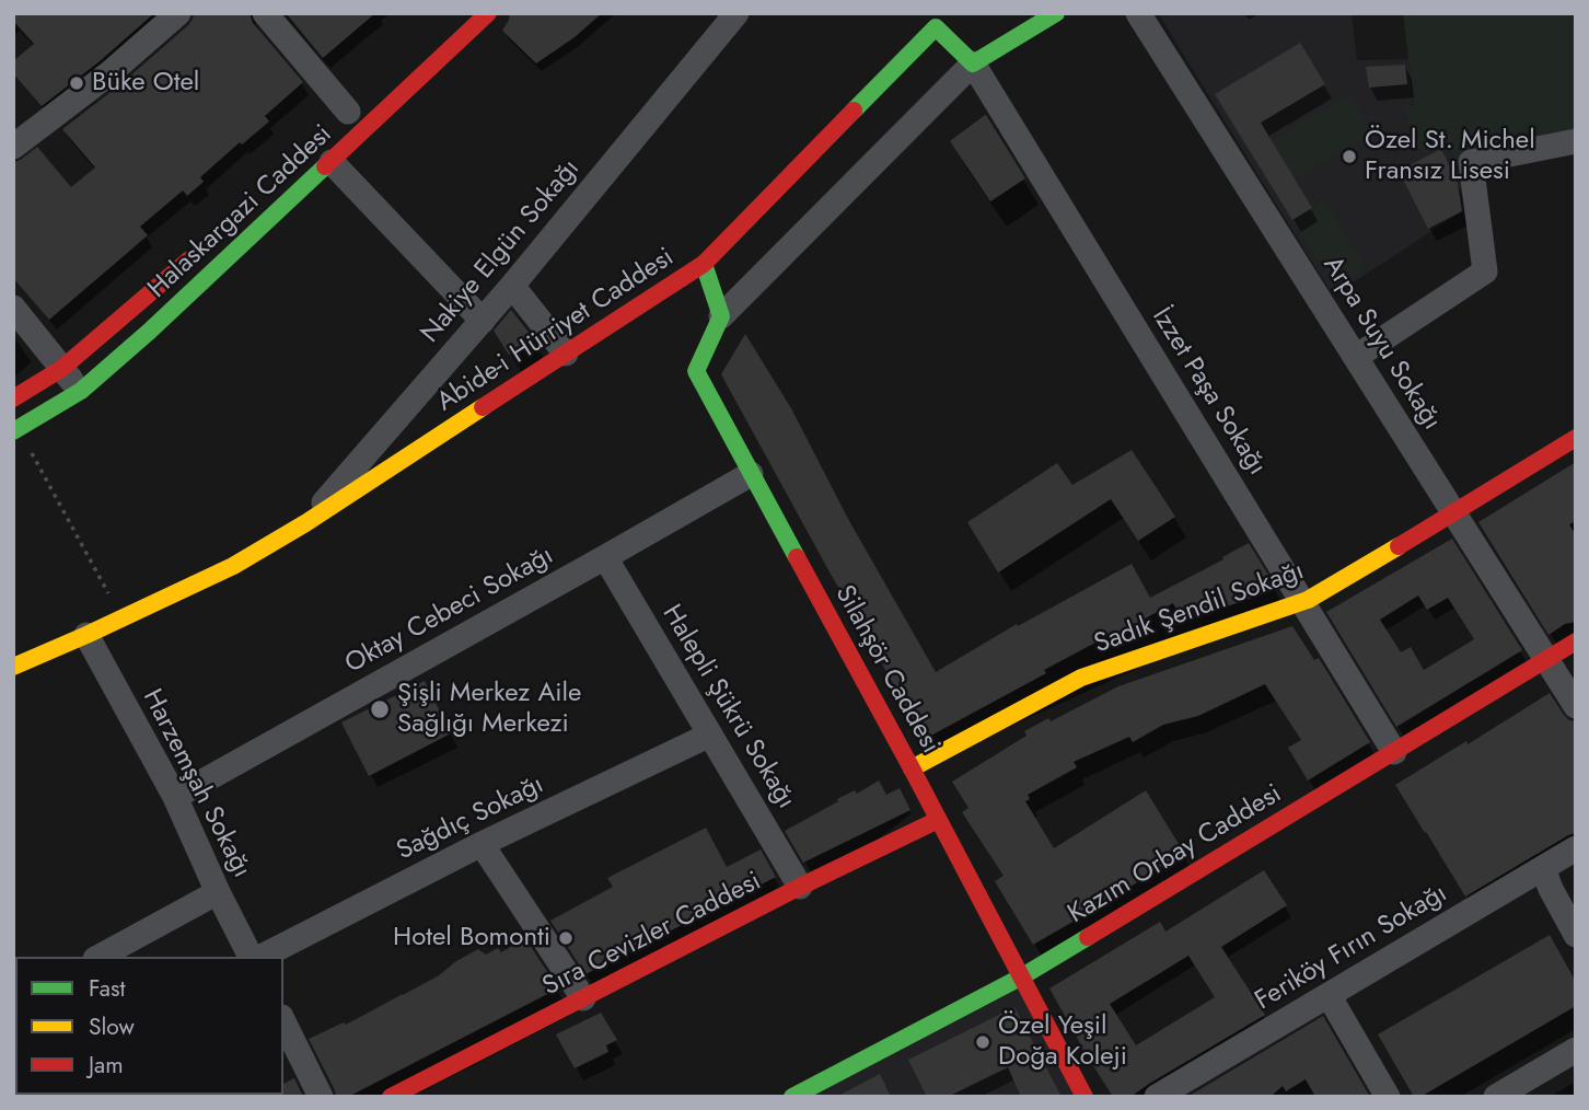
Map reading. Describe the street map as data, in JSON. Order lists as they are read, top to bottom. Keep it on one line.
{"streets":{"street":["Halaskargazi Caddesi","Nakiye Elgün Sokağı","Abide-i Hürriyet Caddesi","Arpa Suyu Sokağı","İzzet Paşa Sokağı","Sadık Şendil Sokağı","Oktay Cebeci Sokağı","Silahşör Caddesi","Halepli Şükrü Sokağı","Harzemşah Sokağı","Sağdıç Sokağı","Kazım Orbay Caddesi","Sıra Cevizler Caddesi","Feriköy Fırın Sokağı"]},"crossings":[["Nakiye Elgün Sokağı","Abide-i Hürriyet Caddesi"],["Abide-i Hürriyet Caddesi","İzzet Paşa Sokağı"],["Abide-i Hürriyet Caddesi","Harzemşah Sokağı"],["Arpa Suyu Sokağı","Sadık Şendil Sokağı"],["Arpa Suyu Sokağı","Kazım Orbay Caddesi"],["İzzet Paşa Sokağı","Sadık Şendil Sokağı"],["İzzet Paşa Sokağı","Kazım Orbay Caddesi"],["Sadık Şendil Sokağı","Silahşör Caddesi"],["Oktay Cebeci Sokağı","Silahşör Caddesi"],["Oktay Cebeci Sokağı","Halepli Şükrü Sokağı"],["Oktay Cebeci Sokağı","Harzemşah Sokağı"],["Silahşör Caddesi","Kazım Orbay Caddesi"],["Silahşör Caddesi","Sıra Cevizler Caddesi"],["Halepli Şükrü Sokağı","Sağdıç Sokağı"],["Halepli Şükrü Sokağı","Sıra Cevizler Caddesi"]],"places":["Büke Otel","Özel St. Michel Fransız Lisesi","Şişli Merkez Aile Sağlığı Merkezi","Hotel Bomonti","Özel Yeşil Doğa Koleji"],"legend":["Fast","Slow","Jam"]}
